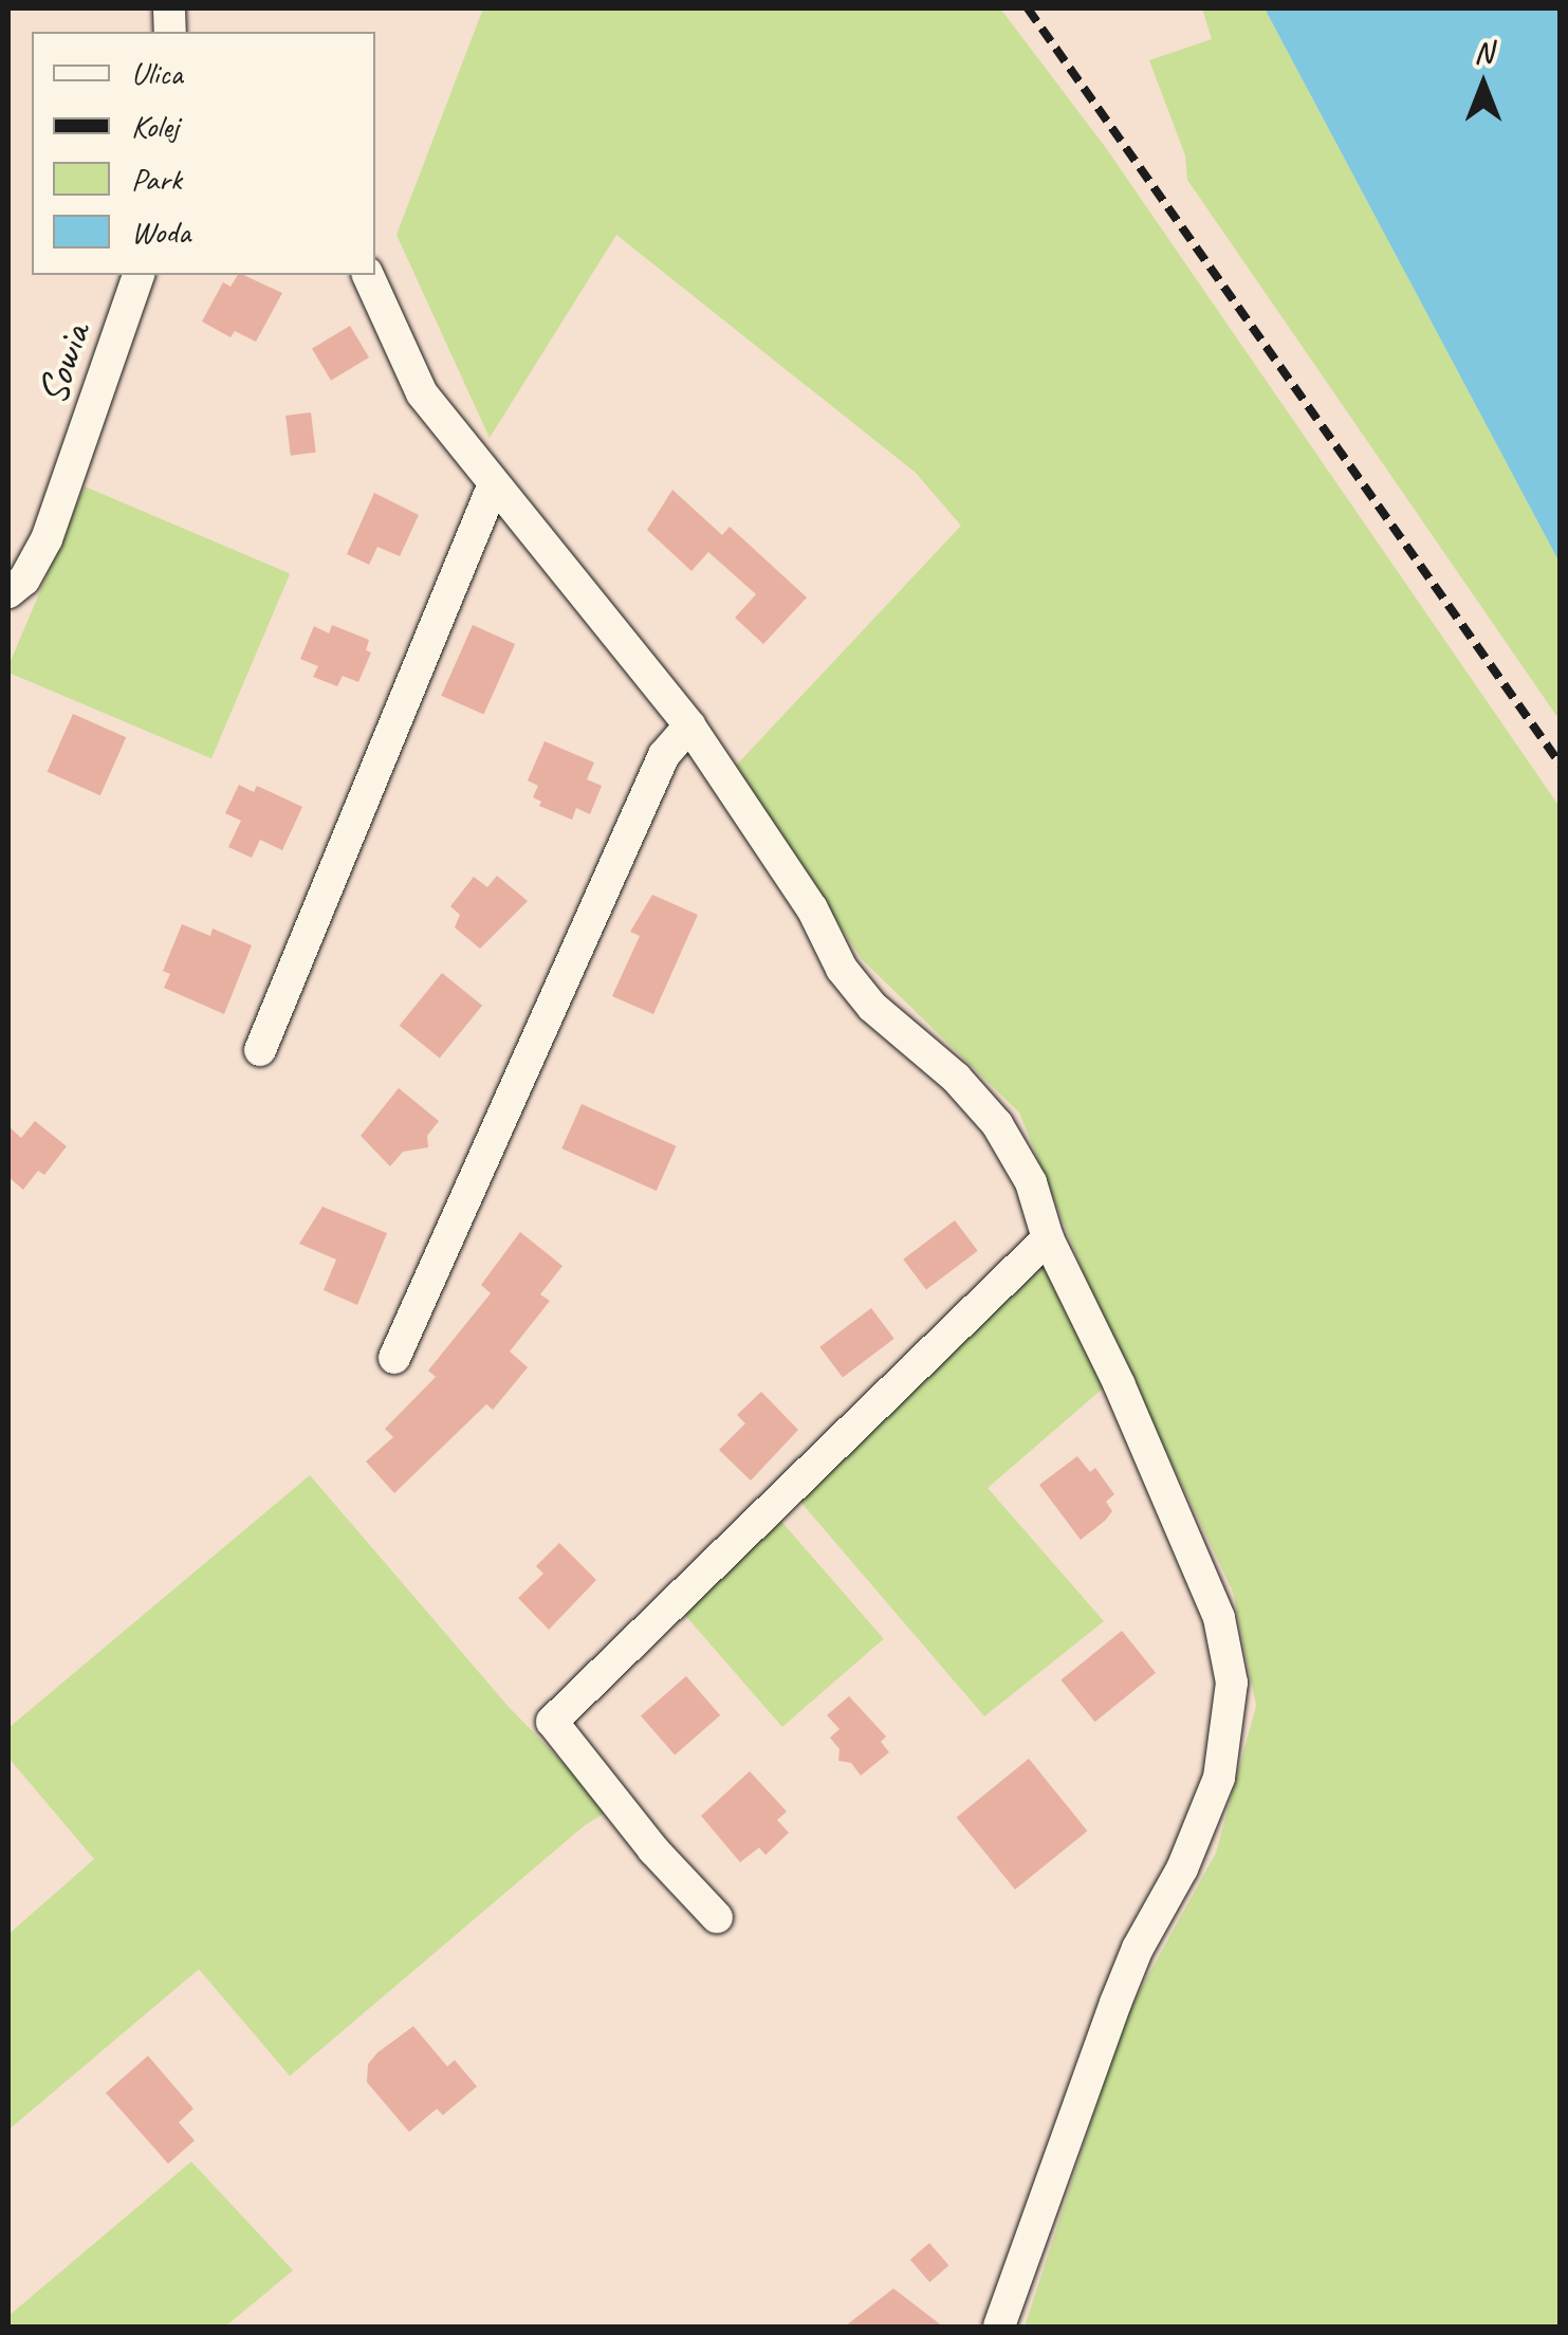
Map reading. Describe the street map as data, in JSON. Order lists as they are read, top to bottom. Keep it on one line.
{"streets":{"street":["Sowia"]},"legend":["Ulica","Kolej","Park","Woda"],"north":"top"}
